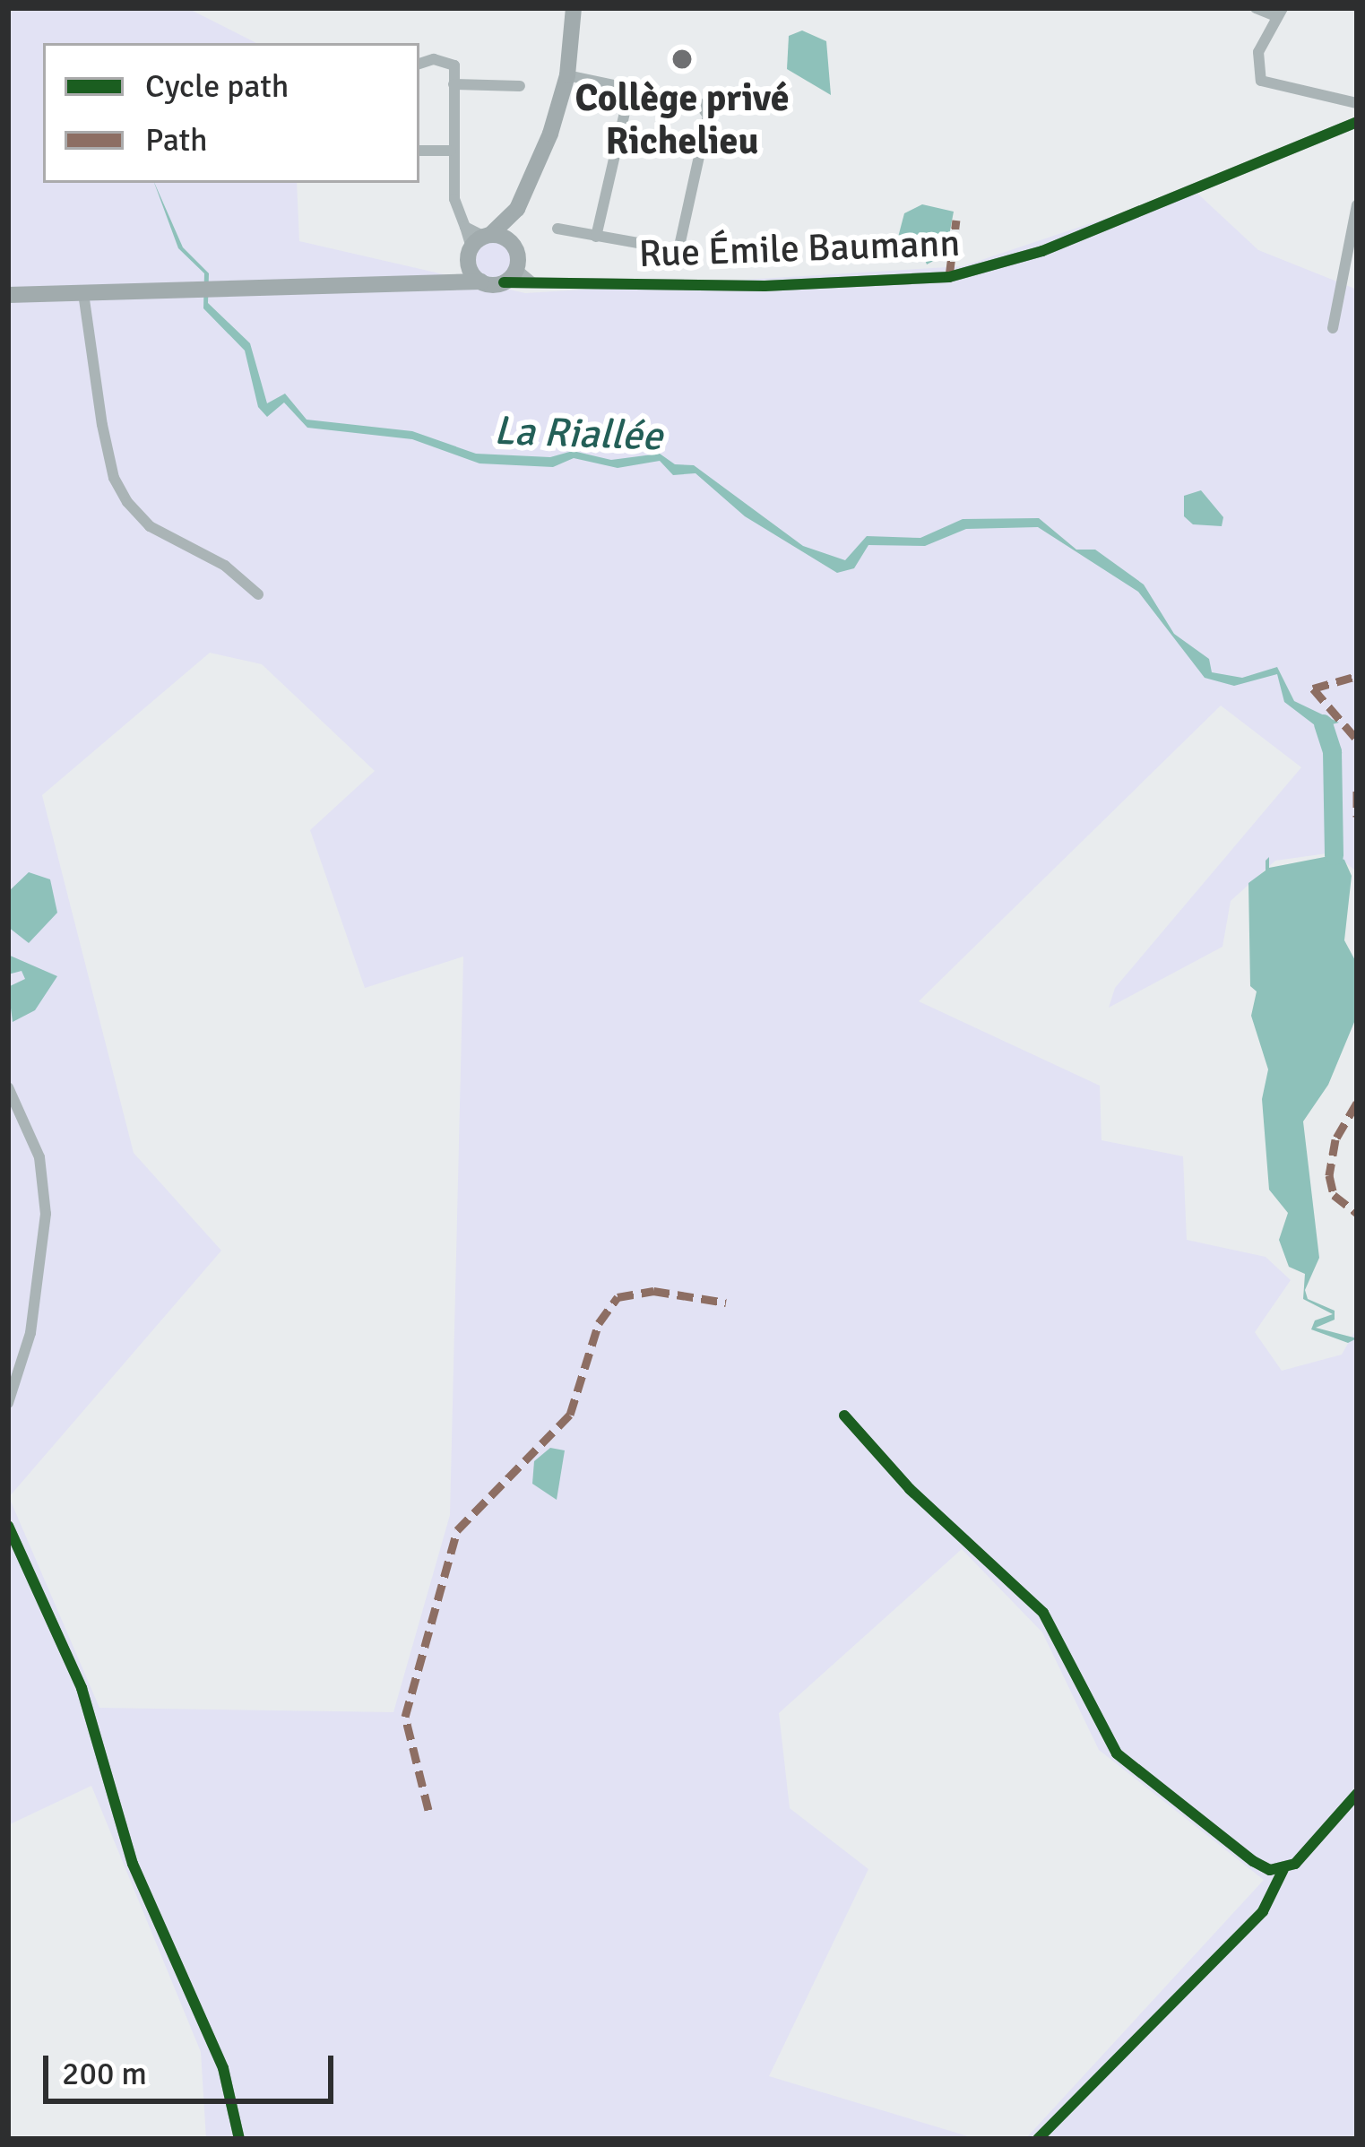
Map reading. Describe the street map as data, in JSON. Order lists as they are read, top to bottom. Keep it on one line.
{"streets":{"street":["Rue Émile Baumann"]},"water":["La Riallée"],"places":["Collège privé Richelieu"],"legend":["Cycle path","Path"],"scale_bar":"200 m"}
